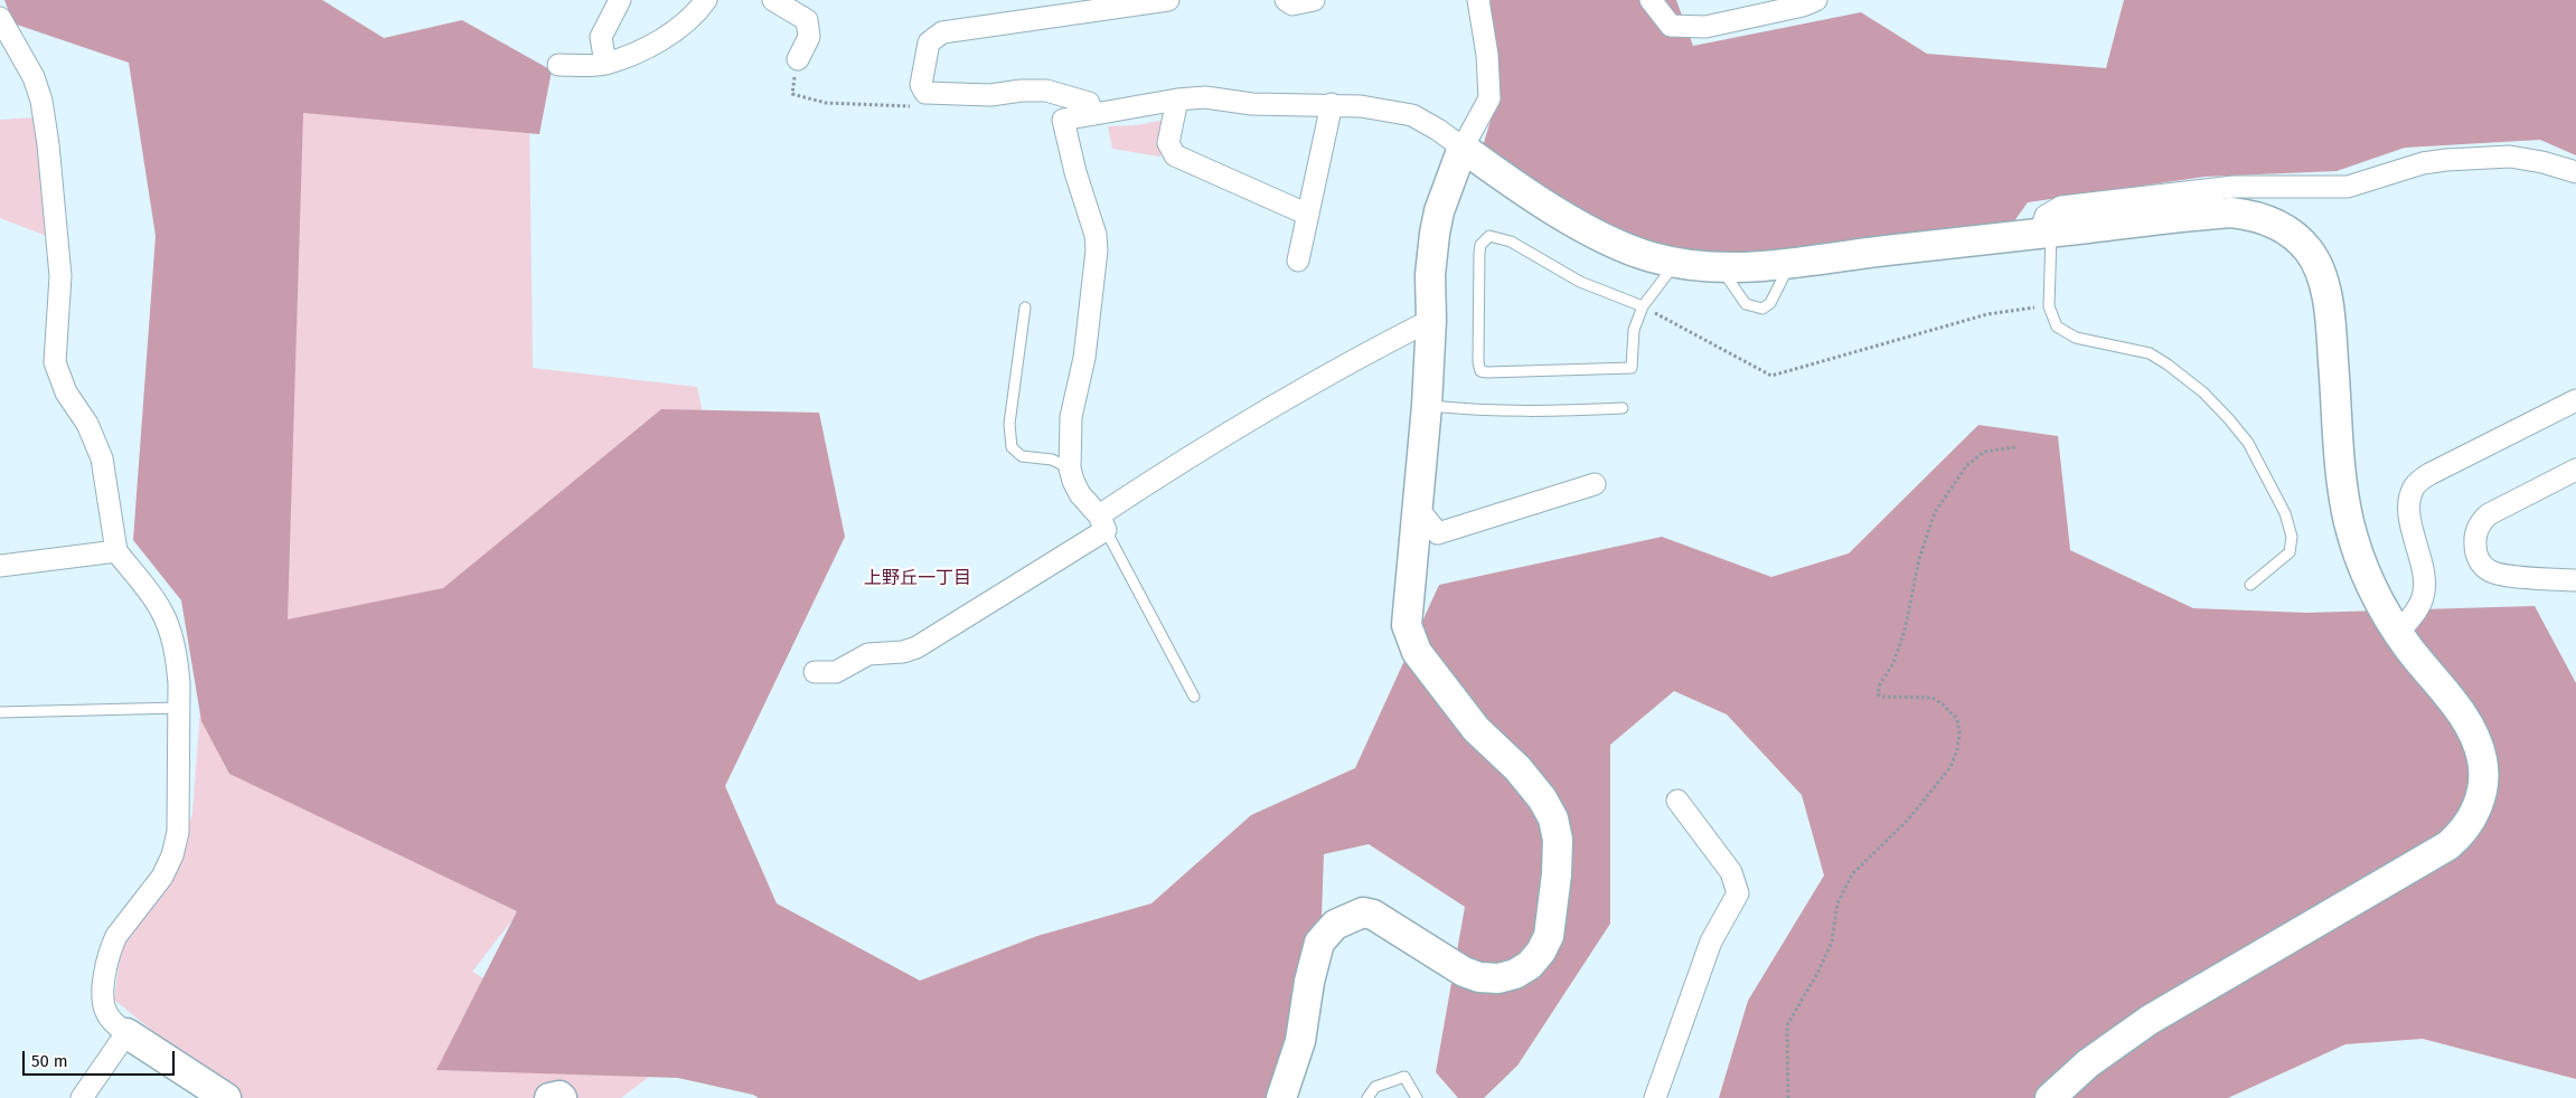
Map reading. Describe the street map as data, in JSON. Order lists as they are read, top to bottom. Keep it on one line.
{"districts":["上野丘一丁目"],"scale_bar":"50 m"}
